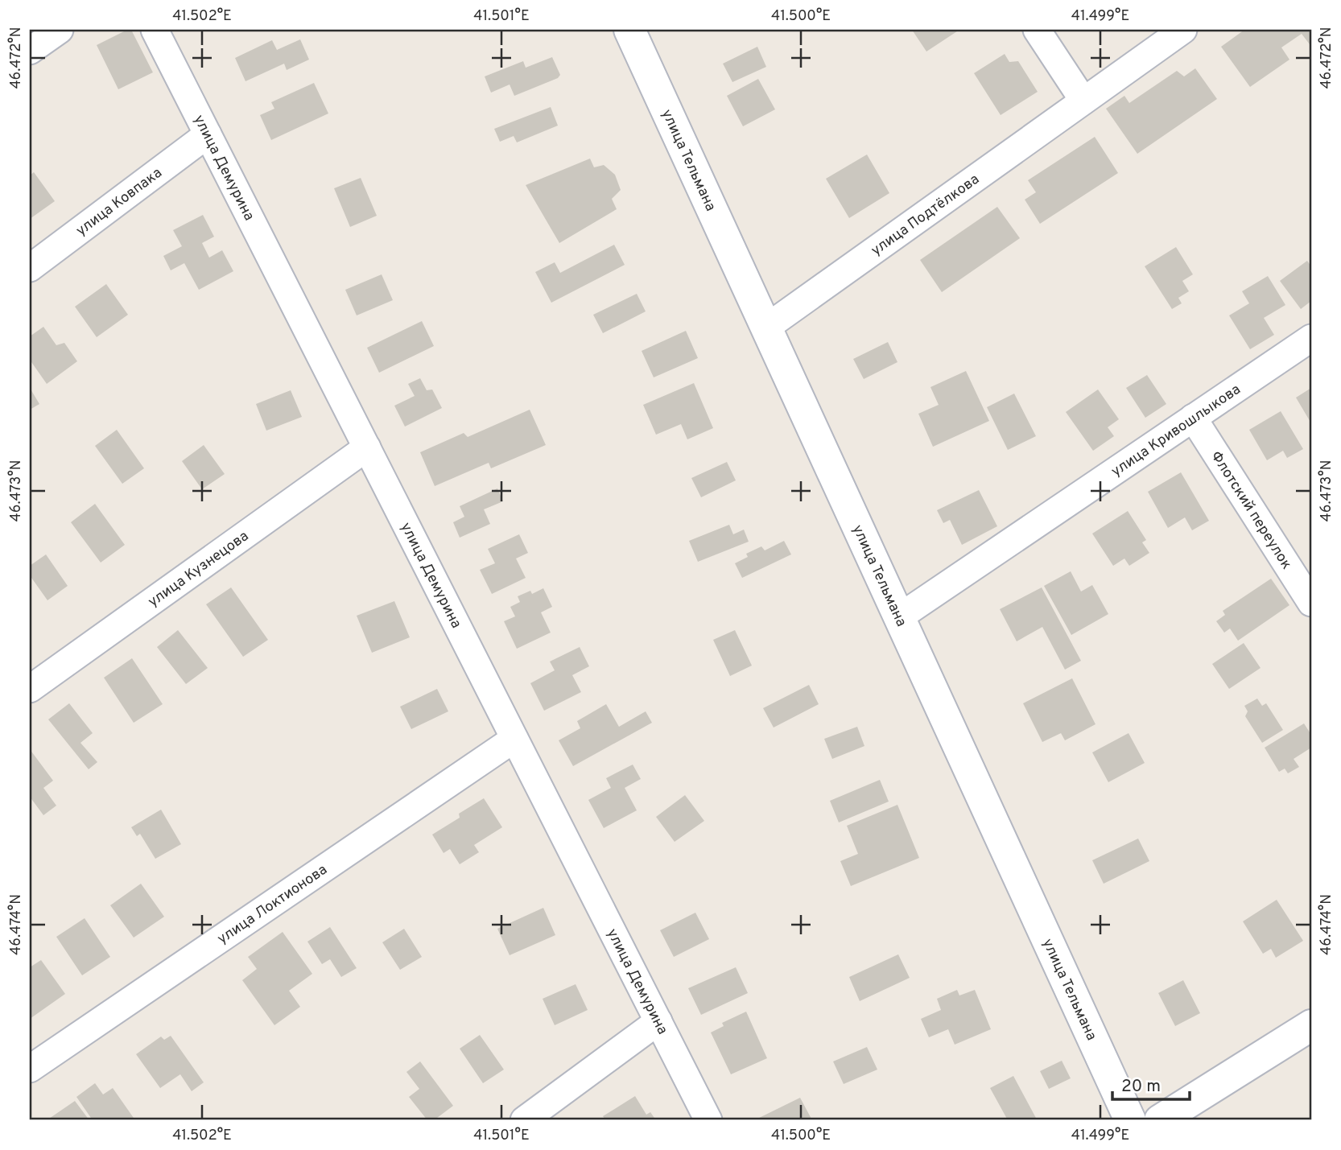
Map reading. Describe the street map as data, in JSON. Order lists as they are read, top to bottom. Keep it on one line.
{"streets":{"main road":["улица Тельмана"],"street":["улица Демурина","улица Ковпака","улица Подтёлкова","улица Кривошлыкова","Флотский переулок","улица Кузнецова","улица Локтионова"]},"crossings":[["улица Тельмана","улица Подтёлкова"],["улица Тельмана","улица Кривошлыкова"],["улица Демурина","улица Ковпака"],["улица Демурина","улица Кузнецова"],["улица Демурина","улица Локтионова"],["улица Кривошлыкова","Флотский переулок"]],"scale_bar":"20 m","coordinates":["41.502°E","41.501°E","41.500°E","41.499°E","46.472°N","46.473°N","46.474°N"]}
